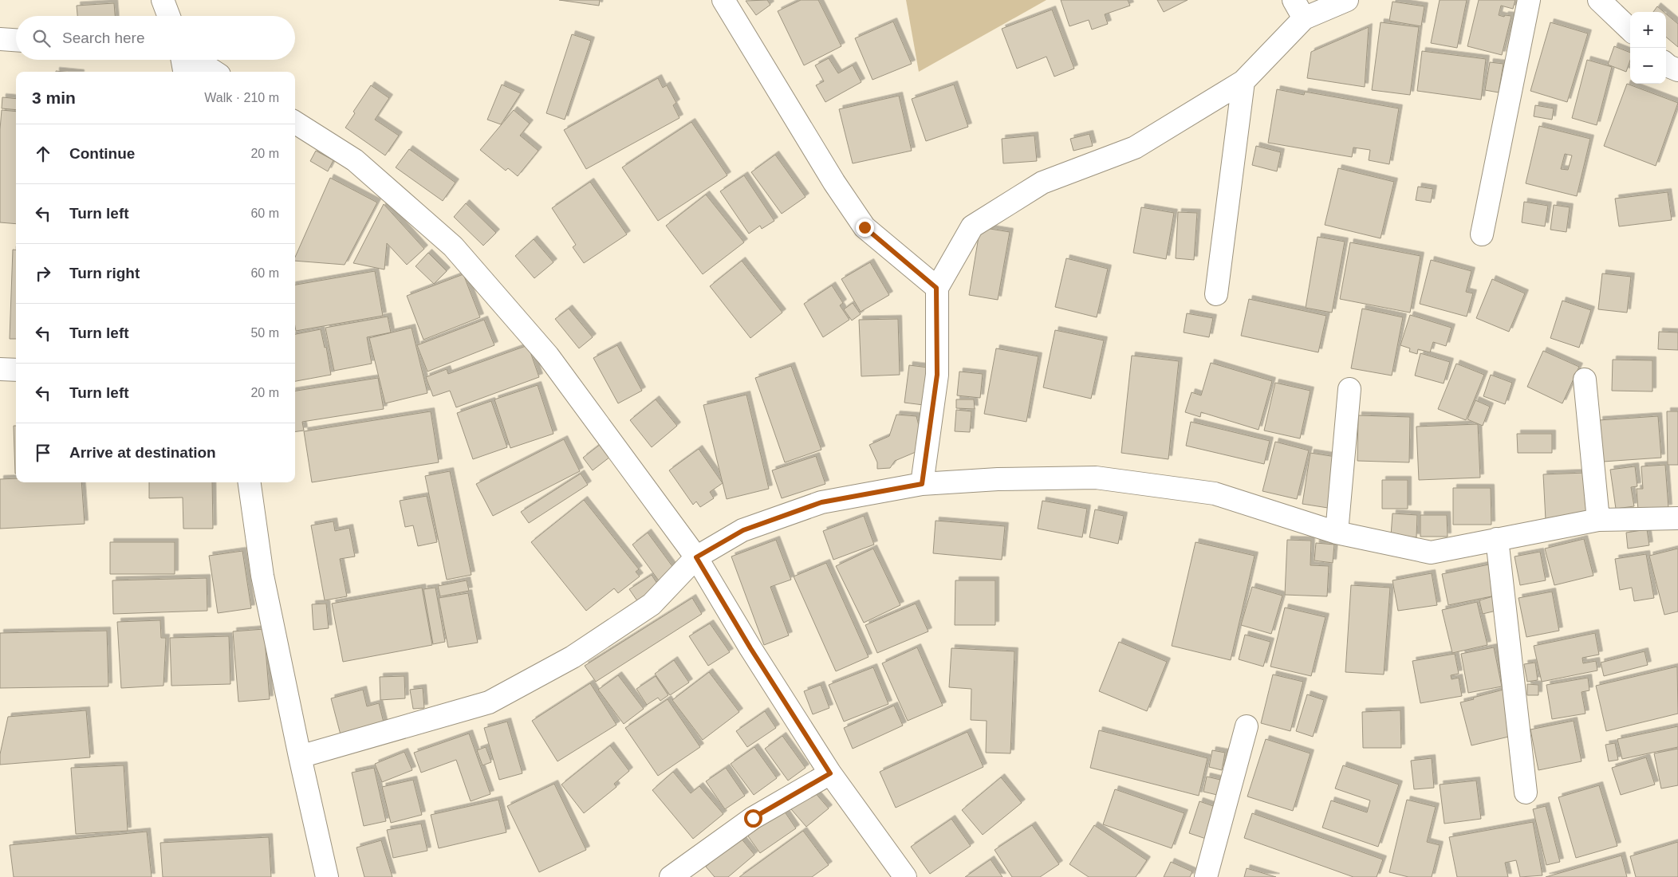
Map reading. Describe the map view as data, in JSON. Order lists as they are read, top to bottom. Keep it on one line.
{"page":{"map_buttons":["+","−"],"search":"Search here","heading":["3 min","Walk · 210 m"],"list":[["Continue","20 m"],["Turn left","60 m"],["Turn right","60 m"],["Turn left","50 m"],["Turn left","20 m"],"Arrive at destination"]}}
